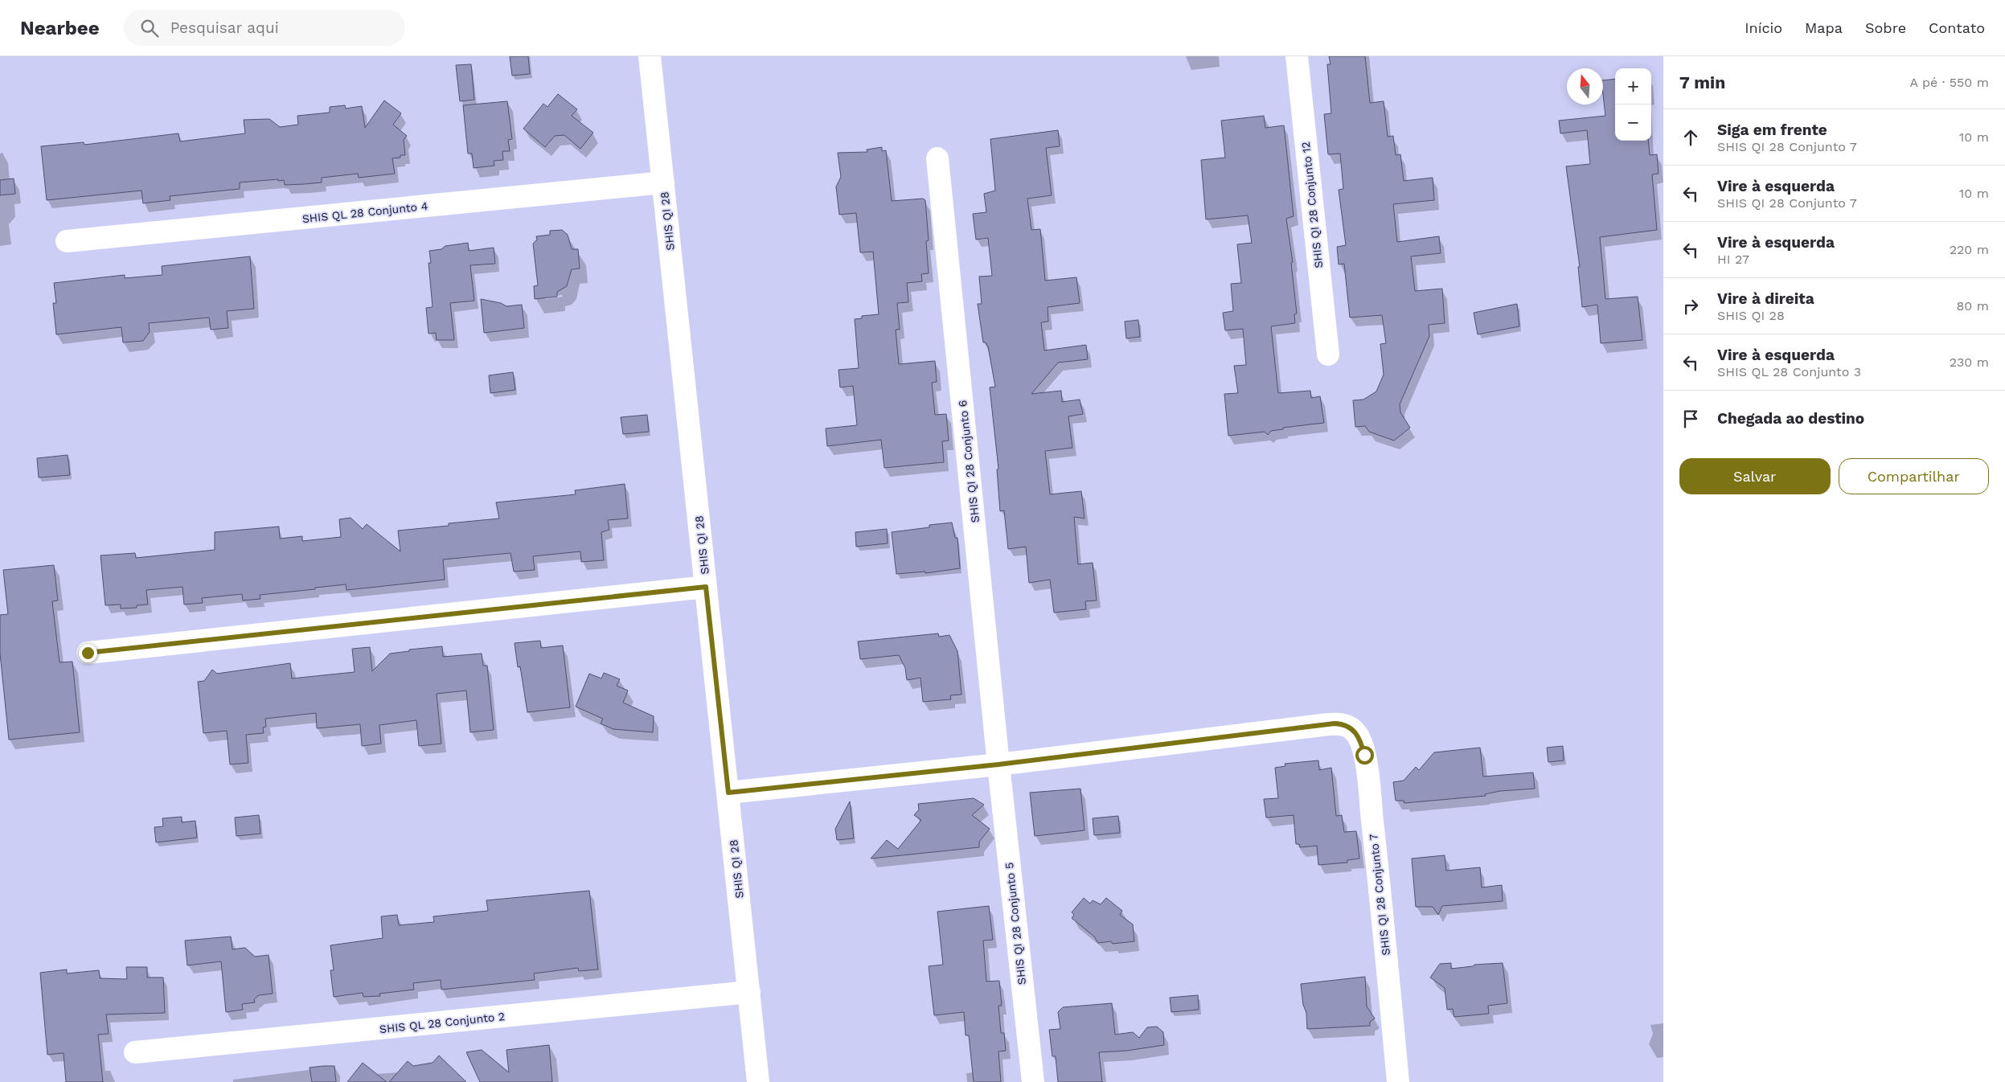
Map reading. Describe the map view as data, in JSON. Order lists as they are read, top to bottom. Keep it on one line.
{"streets":{"street":["SHIS QI 28 Conjunto 12","SHIS QL 28 Conjunto 4","SHIS QI 28","SHIS QI 28 Conjunto 6","SHIS QI 28 Conjunto 7","SHIS QI 28 Conjunto 5","SHIS QL 28 Conjunto 2"]},"crossings":[["SHIS QL 28 Conjunto 4","SHIS QI 28"],["SHIS QI 28","SHIS QL 28 Conjunto 2"],["SHIS QI 28 Conjunto 6","SHIS QI 28 Conjunto 7"],["SHIS QI 28 Conjunto 6","SHIS QI 28 Conjunto 5"],["SHIS QI 28 Conjunto 7","SHIS QI 28 Conjunto 5"]],"north":"top","page":{"header":"Nearbee","search":"Pesquisar aqui","nav":["Início","Mapa","Sobre","Contato"],"heading":["7 min","A pé · 550 m"],"map_buttons":["+","−"],"list":[["Siga em frente","SHIS QI 28 Conjunto 7","10 m"],["Vire à esquerda","SHIS QI 28 Conjunto 7","10 m"],["Vire à esquerda","HI 27","220 m"],["Vire à direita","SHIS QI 28","80 m"],["Vire à esquerda","SHIS QL 28 Conjunto 3","230 m"],"Chegada ao destino"],"buttons":["Salvar","Compartilhar"]}}
